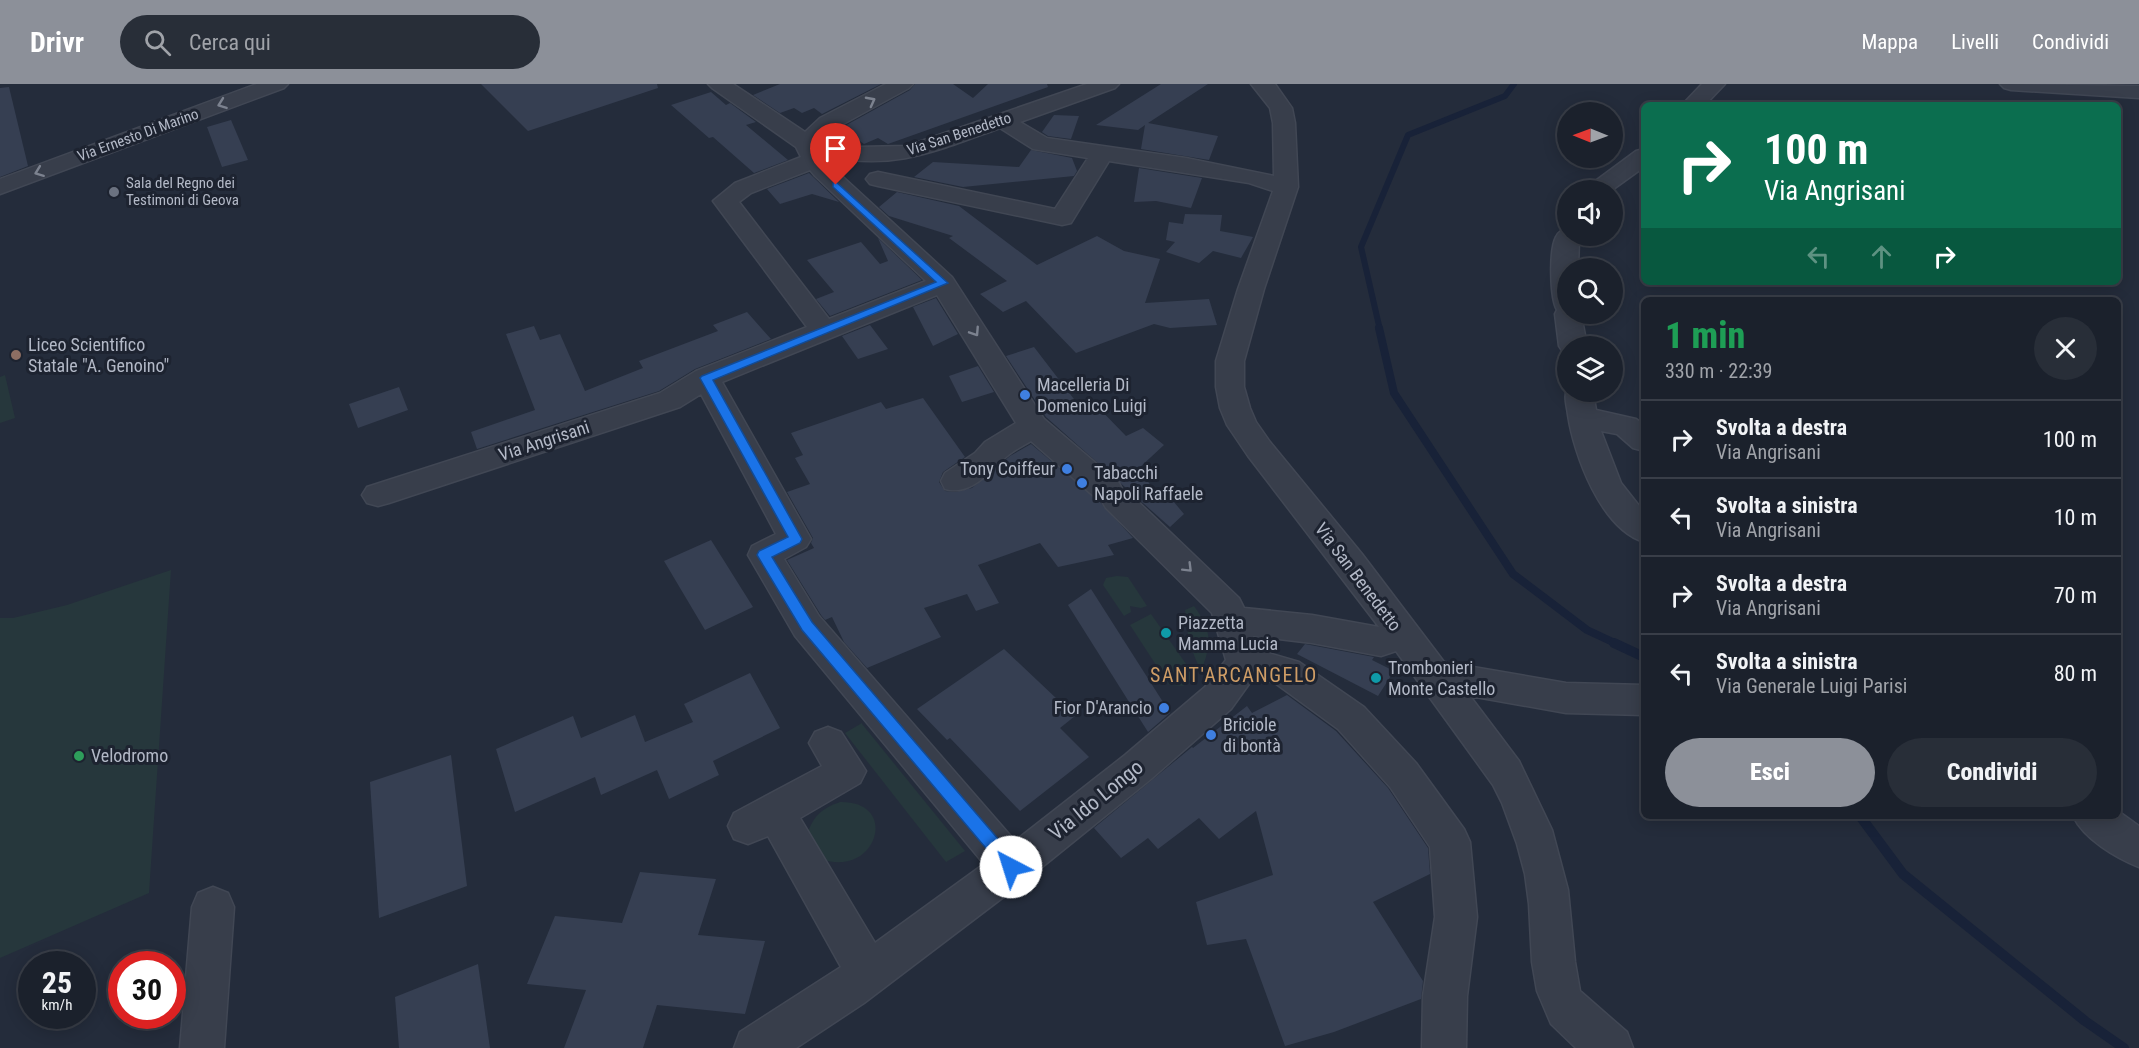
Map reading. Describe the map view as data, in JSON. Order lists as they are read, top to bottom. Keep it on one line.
{"streets":{"street":["Via San Benedetto","Via Ernesto Di Marino","Via Angrisani","Via Ido Longo"]},"one_way":["Via Ernesto Di Marino"],"districts":["SANT'ARCANGELO"],"places":["Sala del Regno dei Testimoni di Geova","Liceo Scientifico Statale \"A. Genoino\"","Macelleria Di Domenico Luigi","Tony Coiffeur","Tabacchi Napoli Raffaele","Piazzetta Mamma Lucia","Trombonieri Monte Castello","Fior D'Arancio","Briciole di bontà","Velodromo"],"north":"left","page":{"header":"Drivr","search":"Cerca qui","nav":["Mappa","Livelli","Condividi"],"turn":["100 m","Via Angrisani"],"heading":["1 min","330 m · 22:39"],"list":[{"name":"Svolta a destra","note":"Via Angrisani","value":"100 m"},{"name":"Svolta a sinistra","note":"Via Angrisani","value":"10 m"},{"name":"Svolta a destra","note":"Via Angrisani","value":"70 m"},{"name":"Svolta a sinistra","note":"Via Generale Luigi Parisi","value":"80 m"}],"buttons":["Esci","Condividi"],"speed":"25 km/h","limit":"30"}}
